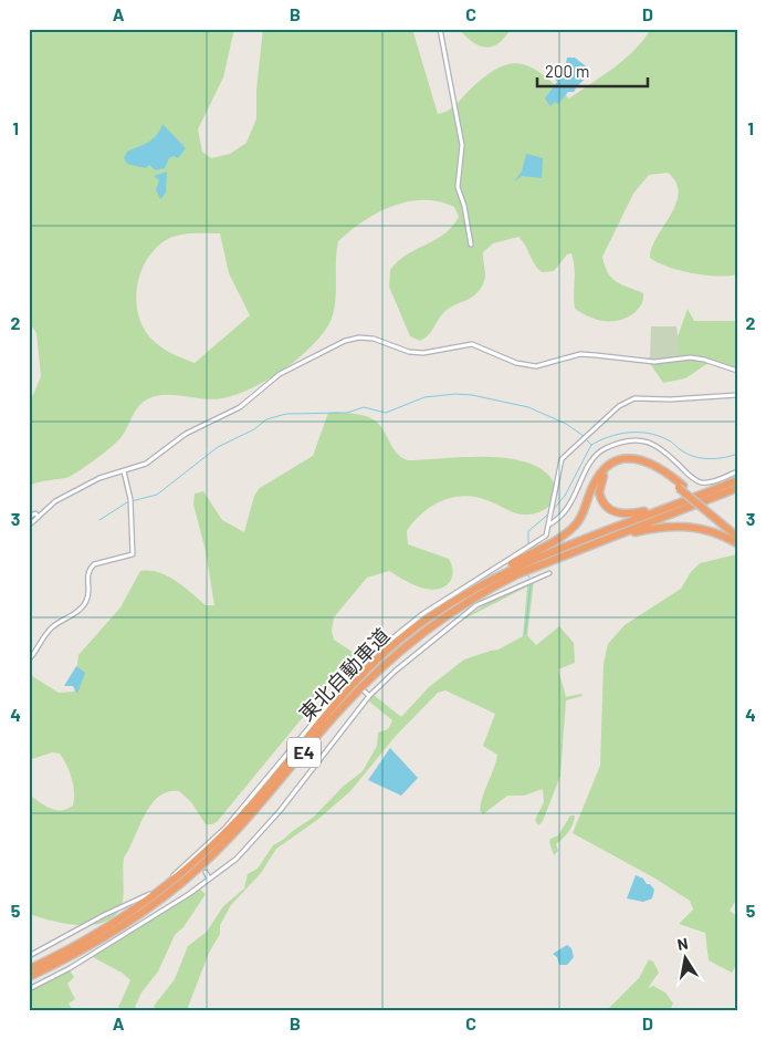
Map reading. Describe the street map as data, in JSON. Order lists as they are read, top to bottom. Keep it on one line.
{"streets":{"highway":["東北自動車道","E4"]},"scale_bar":"200 m","north":"top","grid":{"columns":["A","B","C","D"],"rows":["1","2","3","4","5"]}}
